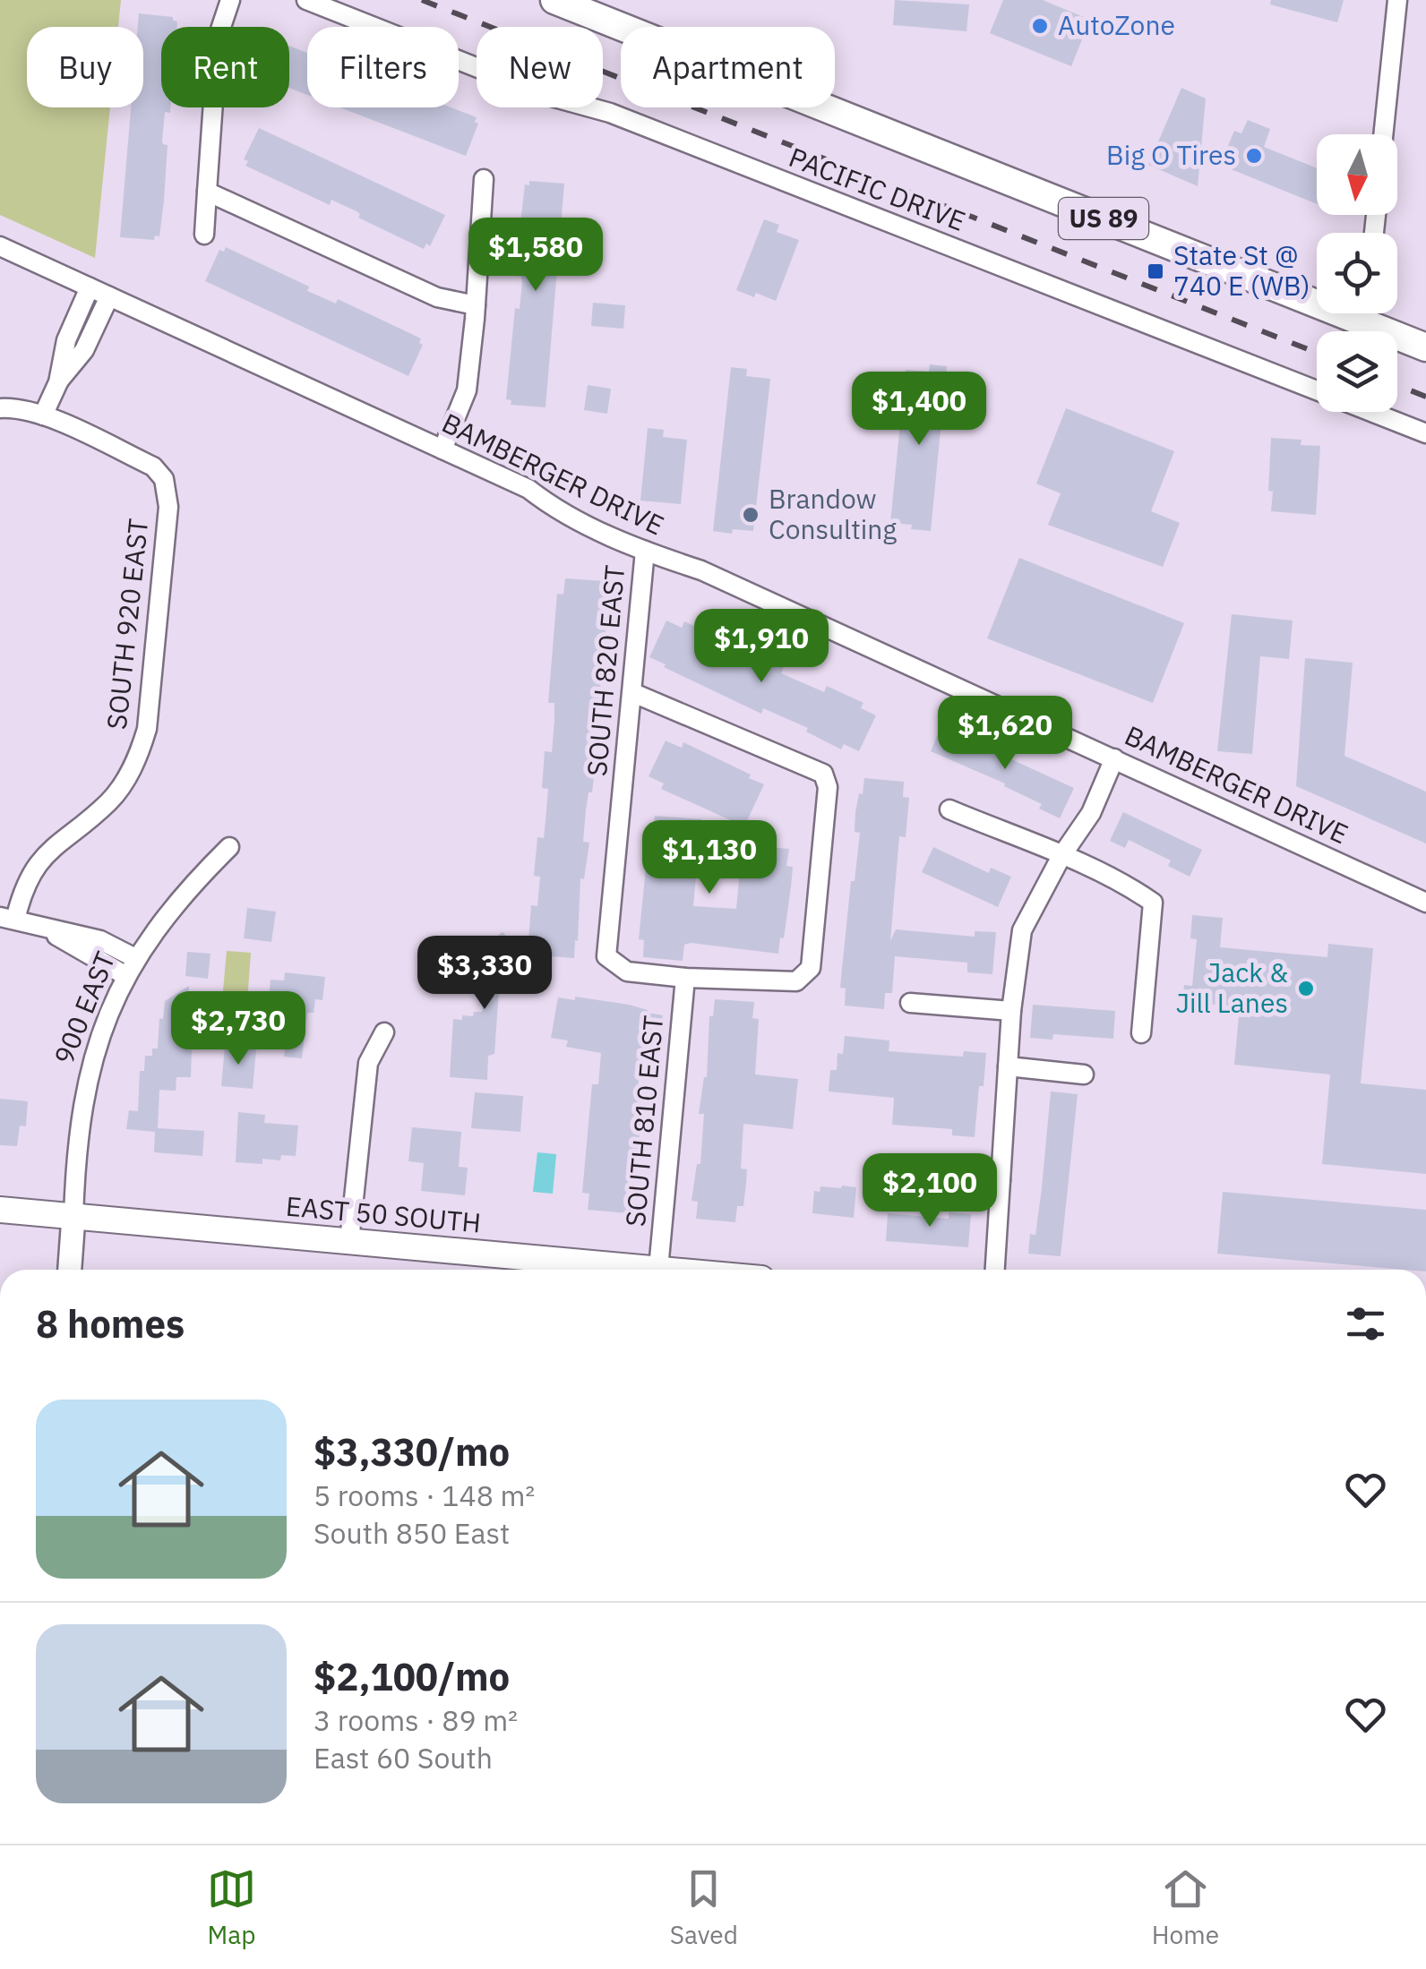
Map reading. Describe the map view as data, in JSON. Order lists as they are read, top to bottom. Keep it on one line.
{"streets":{"main road":["US 89","EAST 50 SOUTH"],"street":["PACIFIC DRIVE","BAMBERGER DRIVE","SOUTH 920 EAST","SOUTH 820 EAST","900 EAST","SOUTH 810 EAST"]},"crossings":[["BAMBERGER DRIVE","SOUTH 820 EAST"],["SOUTH 820 EAST","SOUTH 810 EAST"],["900 EAST","EAST 50 SOUTH"],["SOUTH 810 EAST","EAST 50 SOUTH"]],"places":{"other":["AutoZone","Big O Tires","Brandow Consulting","Jack & Jill Lanes"],"transit":["State St @ 740 E (WB)"]},"north":"bottom","page":{"chip":["Buy","Rent","Filters","New","Apartment"],"price":["$1,580","$1,400","$1,910","$1,620","$1,130","$3,330","$2,730","$2,100"],"heading":"8 homes","list":[{"name":"$3,330/mo","note":"5 rooms · 148 m² · South 850 East"},{"name":"$2,100/mo","note":"3 rooms · 89 m² · East 60 South"}],"tabs":["Map","Saved","Home"]}}
